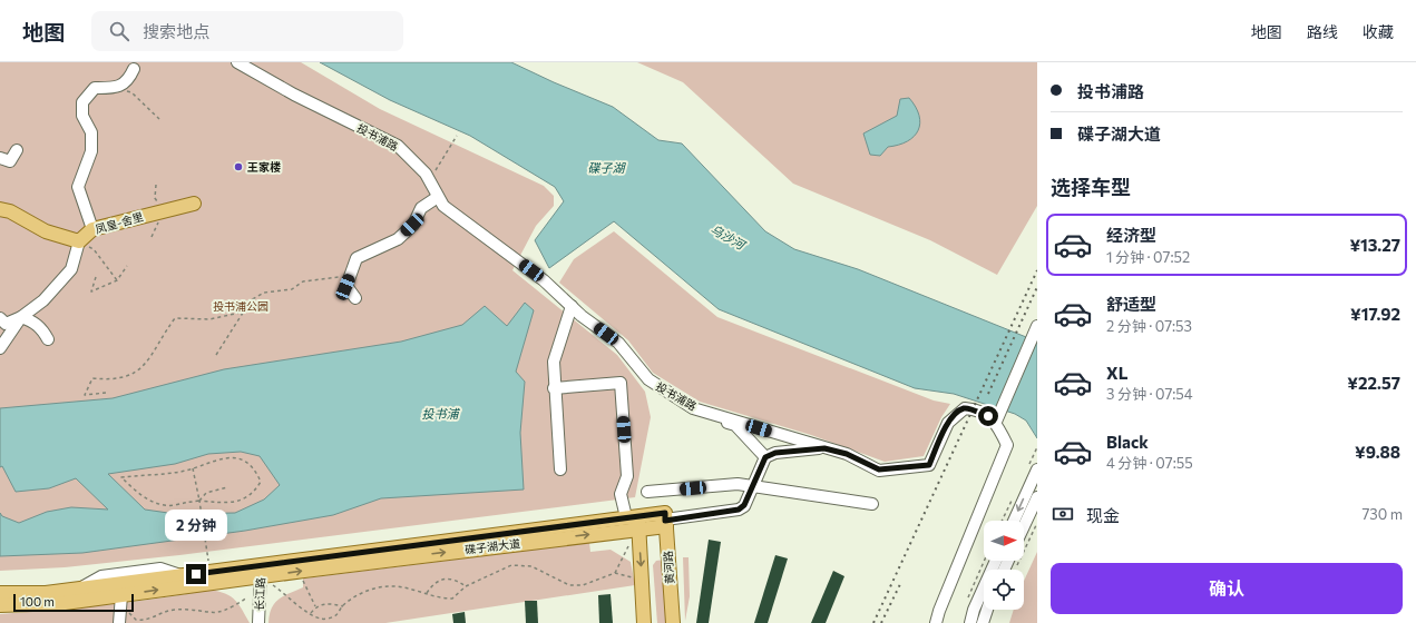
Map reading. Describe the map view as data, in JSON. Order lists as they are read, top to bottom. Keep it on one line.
{"streets":{"main road":["凤皇-舍里","碟子湖大道","黄河路"],"street":["投书浦路","长江路"]},"crossings":[["碟子湖大道","黄河路"],["碟子湖大道","长江路"]],"water":["碟子湖","乌沙河","投书浦"],"parks":["投书浦公园"],"places":["王家楼"],"scale_bar":"100 m","north":"right","page":{"header":"地图","search":"搜索地点","nav":["地图","路线","收藏"],"banner":["投书浦路","碟子湖大道"],"heading":"选择车型","list":[{"name":"经济型","note":"1 分钟 · 07:52","value":"¥13.27"},{"name":"舒适型","note":"2 分钟 · 07:53","value":"¥17.92"},{"name":"XL","note":"3 分钟 · 07:54","value":"¥22.57"},{"name":"Black","note":"4 分钟 · 07:55","value":"¥9.88"}],"pay":["现金","730 m"],"bubble":"2 分钟","buttons":"确认","scale":"100 m"}}
